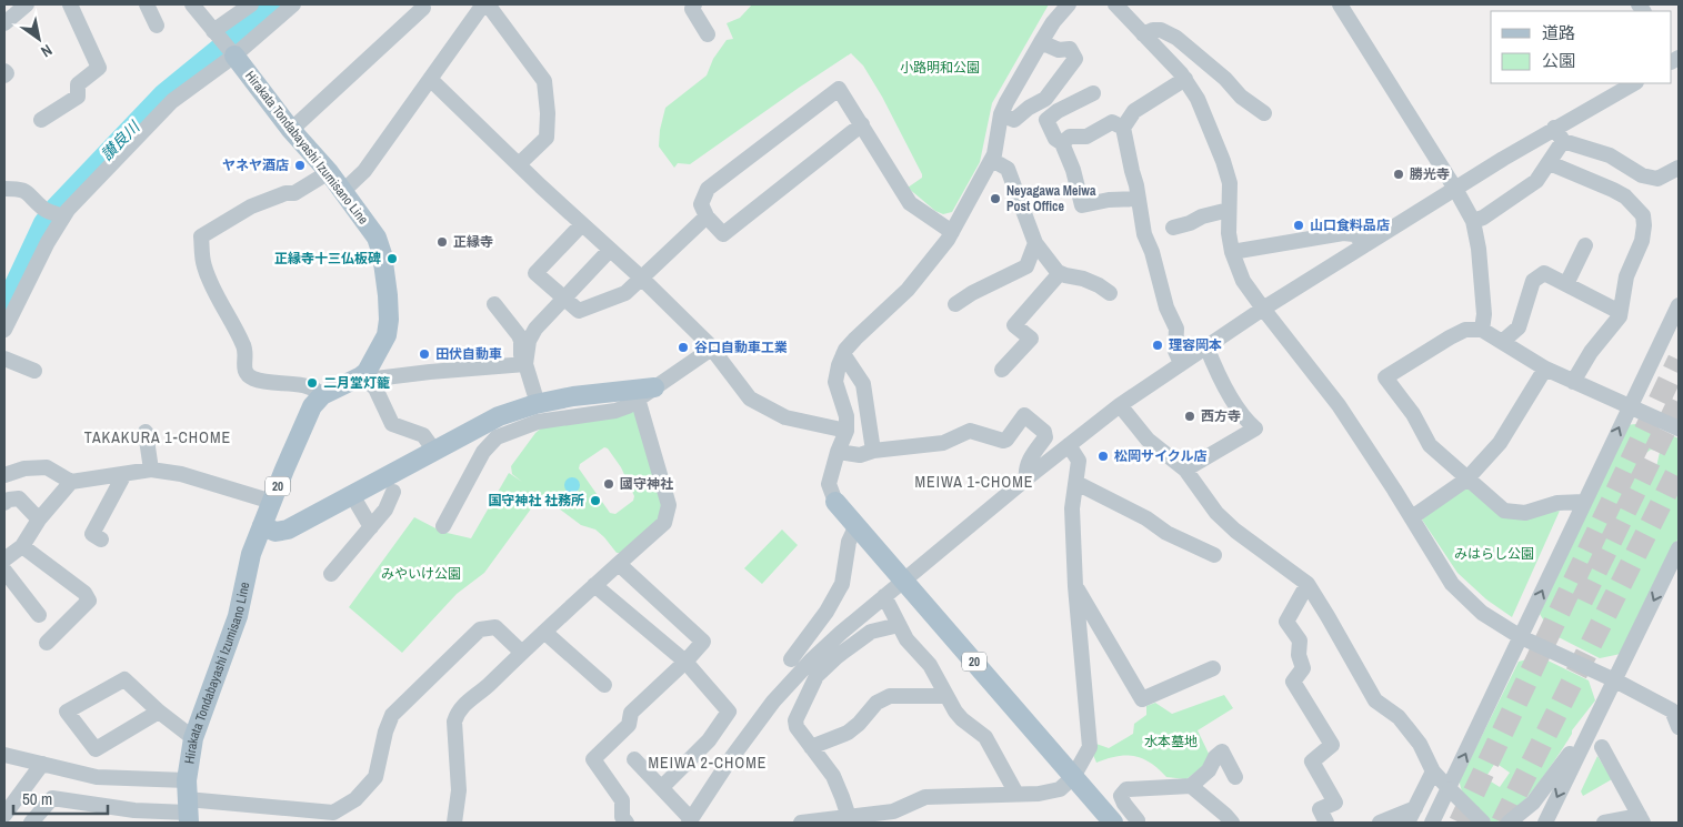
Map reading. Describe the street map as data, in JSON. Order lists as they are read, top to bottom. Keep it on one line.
{"streets":{"main road":["Hirakata Tondabayashi Izumisano Line","20"]},"districts":["TAKAKURA 1-CHOME","MEIWA 1-CHOME","MEIWA 2-CHOME"],"water":["讃良川"],"parks":["小路明和公園","みはらし公園","みやいけ公園","水本墓地"],"places":["ヤネヤ酒店","勝光寺","Neyagawa Meiwa Post Office","山口食料品店","正縁寺","正縁寺十三仏板碑","理容岡本","谷口自動車工業","田伏自動車","二月堂灯籠","西方寺","松岡サイクル店","國守神社","国守神社 社務所"],"legend":["道路","公園"],"scale_bar":"50 m","north":"bottom right"}
